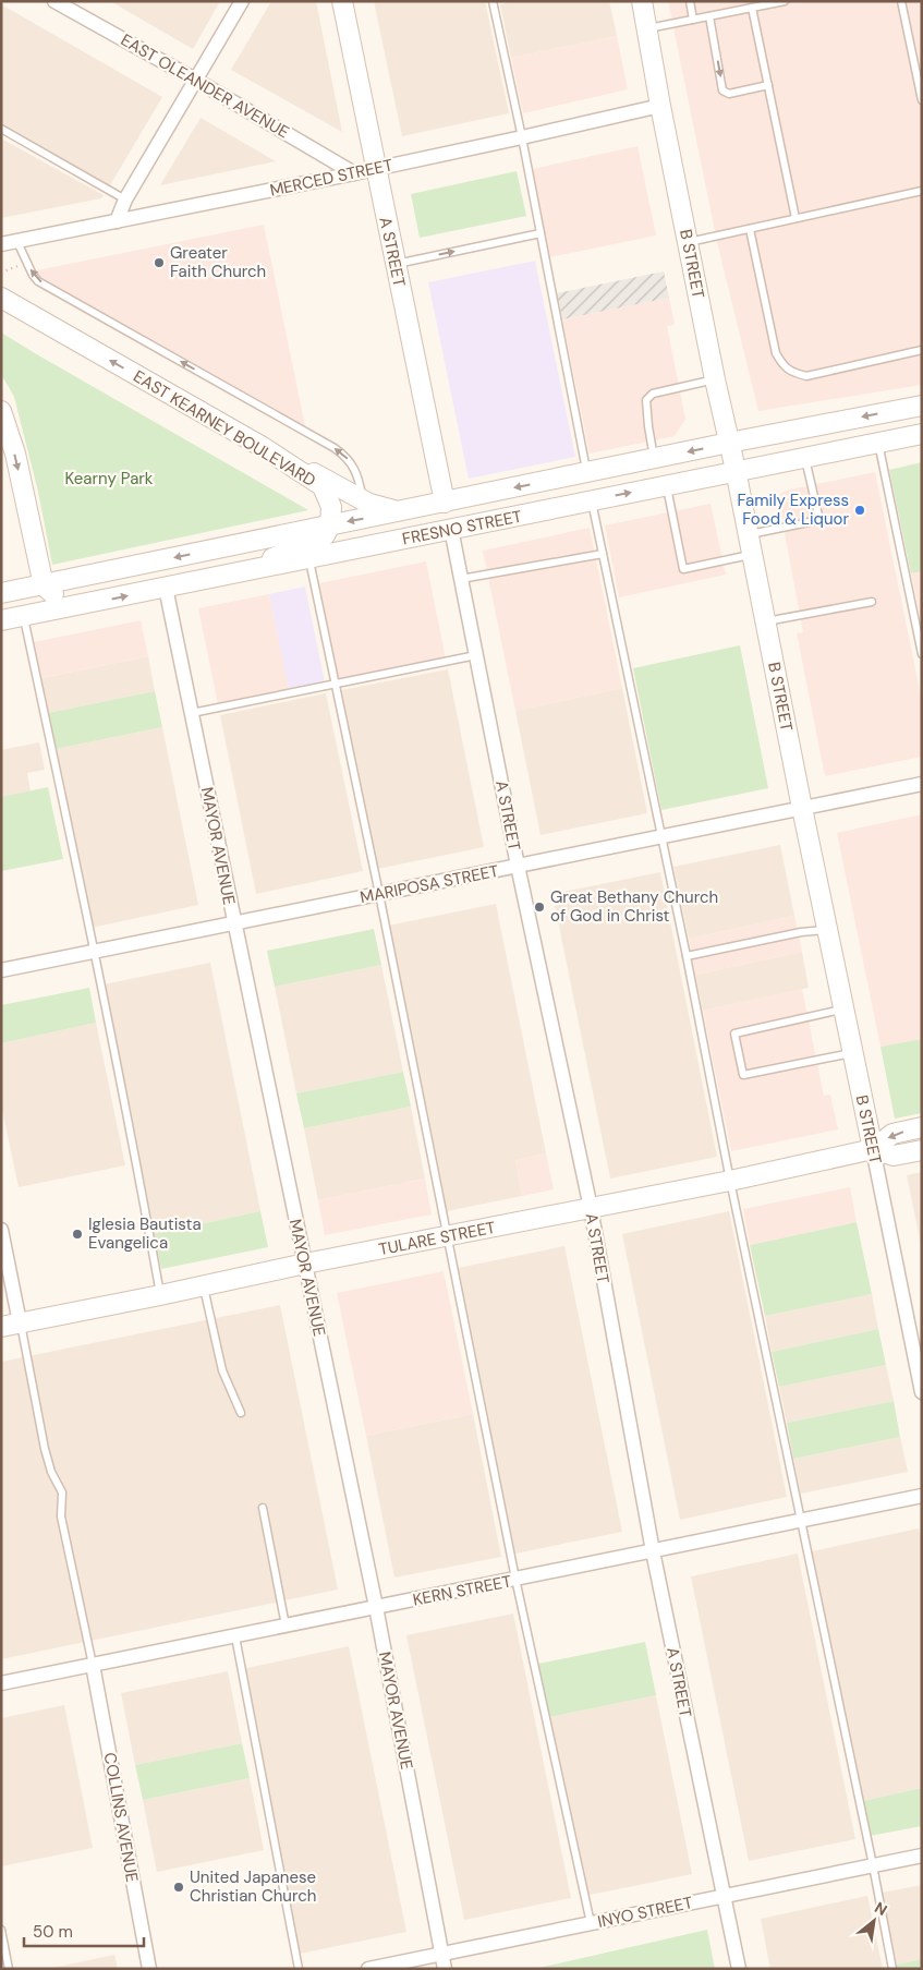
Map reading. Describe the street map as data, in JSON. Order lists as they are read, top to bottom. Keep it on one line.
{"streets":{"main road":["A STREET","B STREET","EAST KEARNEY BOULEVARD","FRESNO STREET","TULARE STREET"],"street":["EAST OLEANDER AVENUE","MERCED STREET","MAYOR AVENUE","MARIPOSA STREET","KERN STREET","COLLINS AVENUE","INYO STREET"]},"crossings":[["EAST OLEANDER AVENUE","MERCED STREET"],["MERCED STREET","A STREET"],["MERCED STREET","B STREET"],["A STREET","FRESNO STREET"],["A STREET","MARIPOSA STREET"],["A STREET","TULARE STREET"],["A STREET","KERN STREET"],["A STREET","INYO STREET"],["B STREET","FRESNO STREET"],["B STREET","MARIPOSA STREET"],["B STREET","TULARE STREET"],["EAST KEARNEY BOULEVARD","FRESNO STREET"],["FRESNO STREET","MAYOR AVENUE"],["MAYOR AVENUE","MARIPOSA STREET"],["MAYOR AVENUE","TULARE STREET"],["MAYOR AVENUE","KERN STREET"],["MAYOR AVENUE","INYO STREET"],["KERN STREET","COLLINS AVENUE"]],"one_way":["EAST KEARNEY BOULEVARD"],"parks":["Kearny Park"],"places":["Greater Faith Church","Family Express Food & Liquor","Great Bethany Church of God in Christ","Iglesia Bautista Evangelica","United Japanese Christian Church"],"scale_bar":"50 m","north":"top right"}
